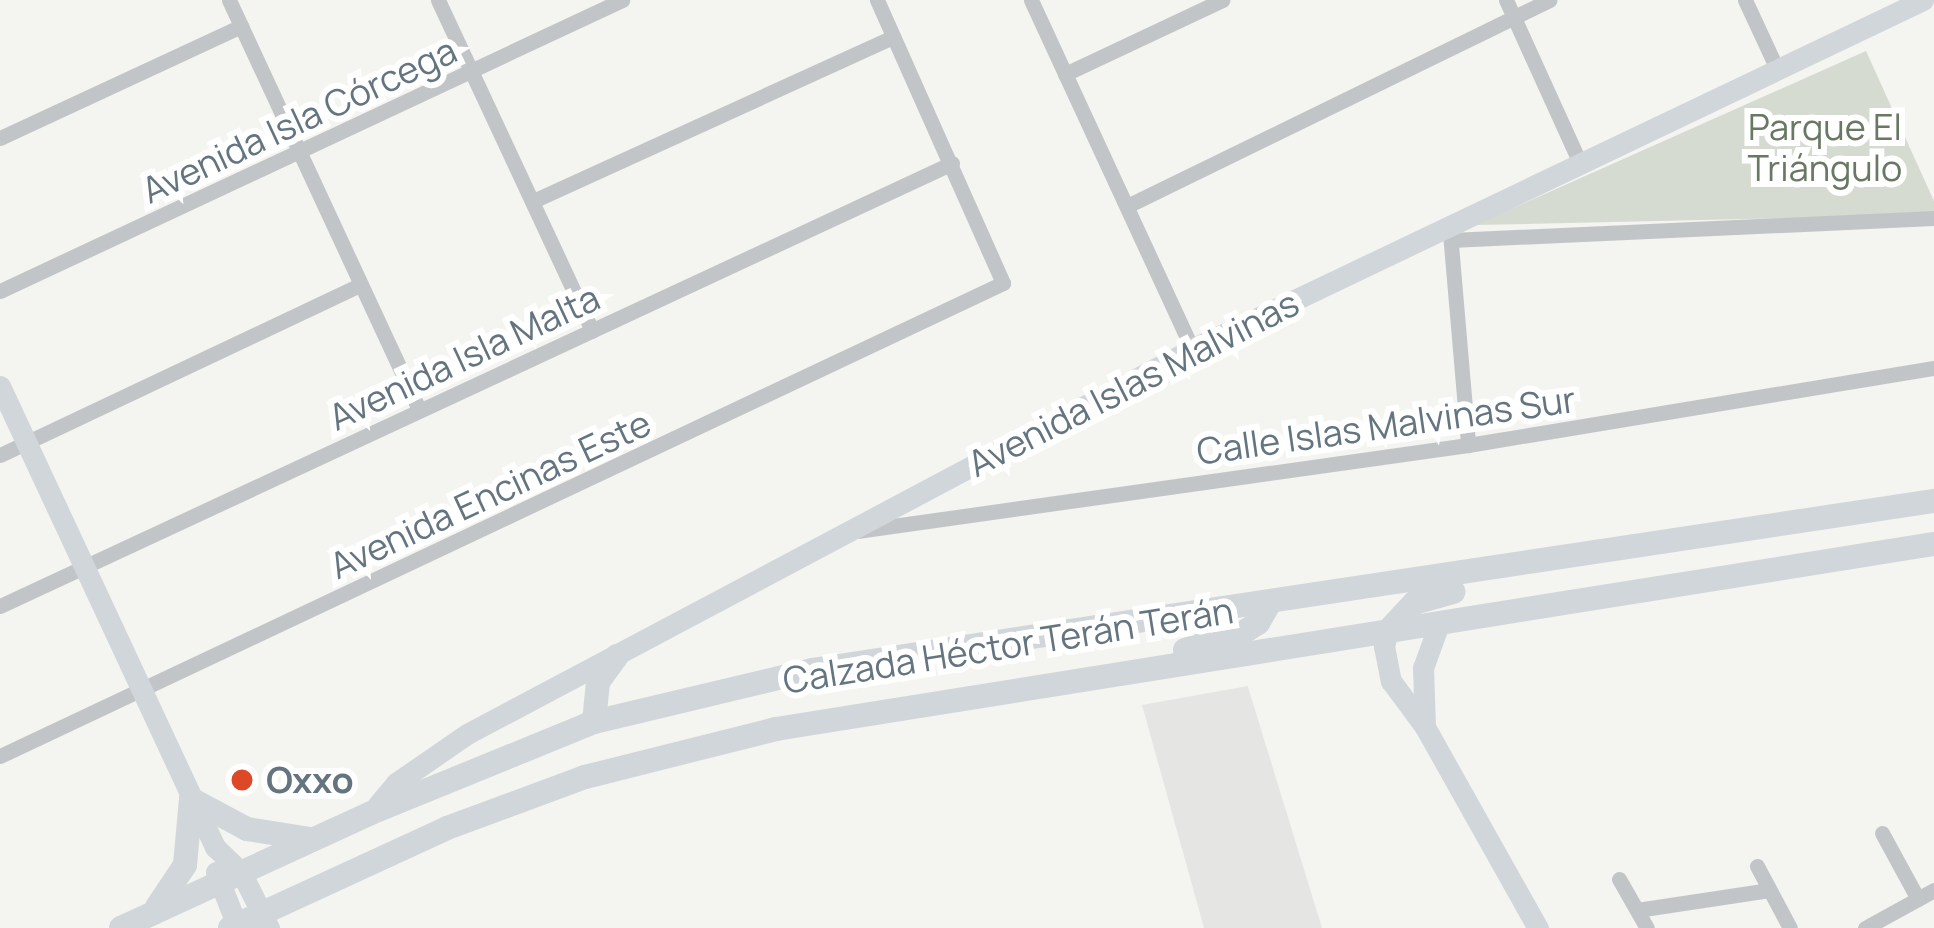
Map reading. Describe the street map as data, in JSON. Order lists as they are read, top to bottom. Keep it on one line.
{"streets":{"main road":["Calzada Héctor Terán Terán"],"street":["Avenida Isla Córcega","Avenida Isla Malta","Avenida Islas Malvinas","Calle Islas Malvinas Sur","Avenida Encinas Este"]},"crossings":[["Avenida Isla Malta","Avenida Encinas Este"],["Avenida Islas Malvinas","Calle Islas Malvinas Sur"],["Avenida Islas Malvinas","Calzada Héctor Terán Terán"]],"parks":["Parque El Triángulo"],"places":["Oxxo"]}
